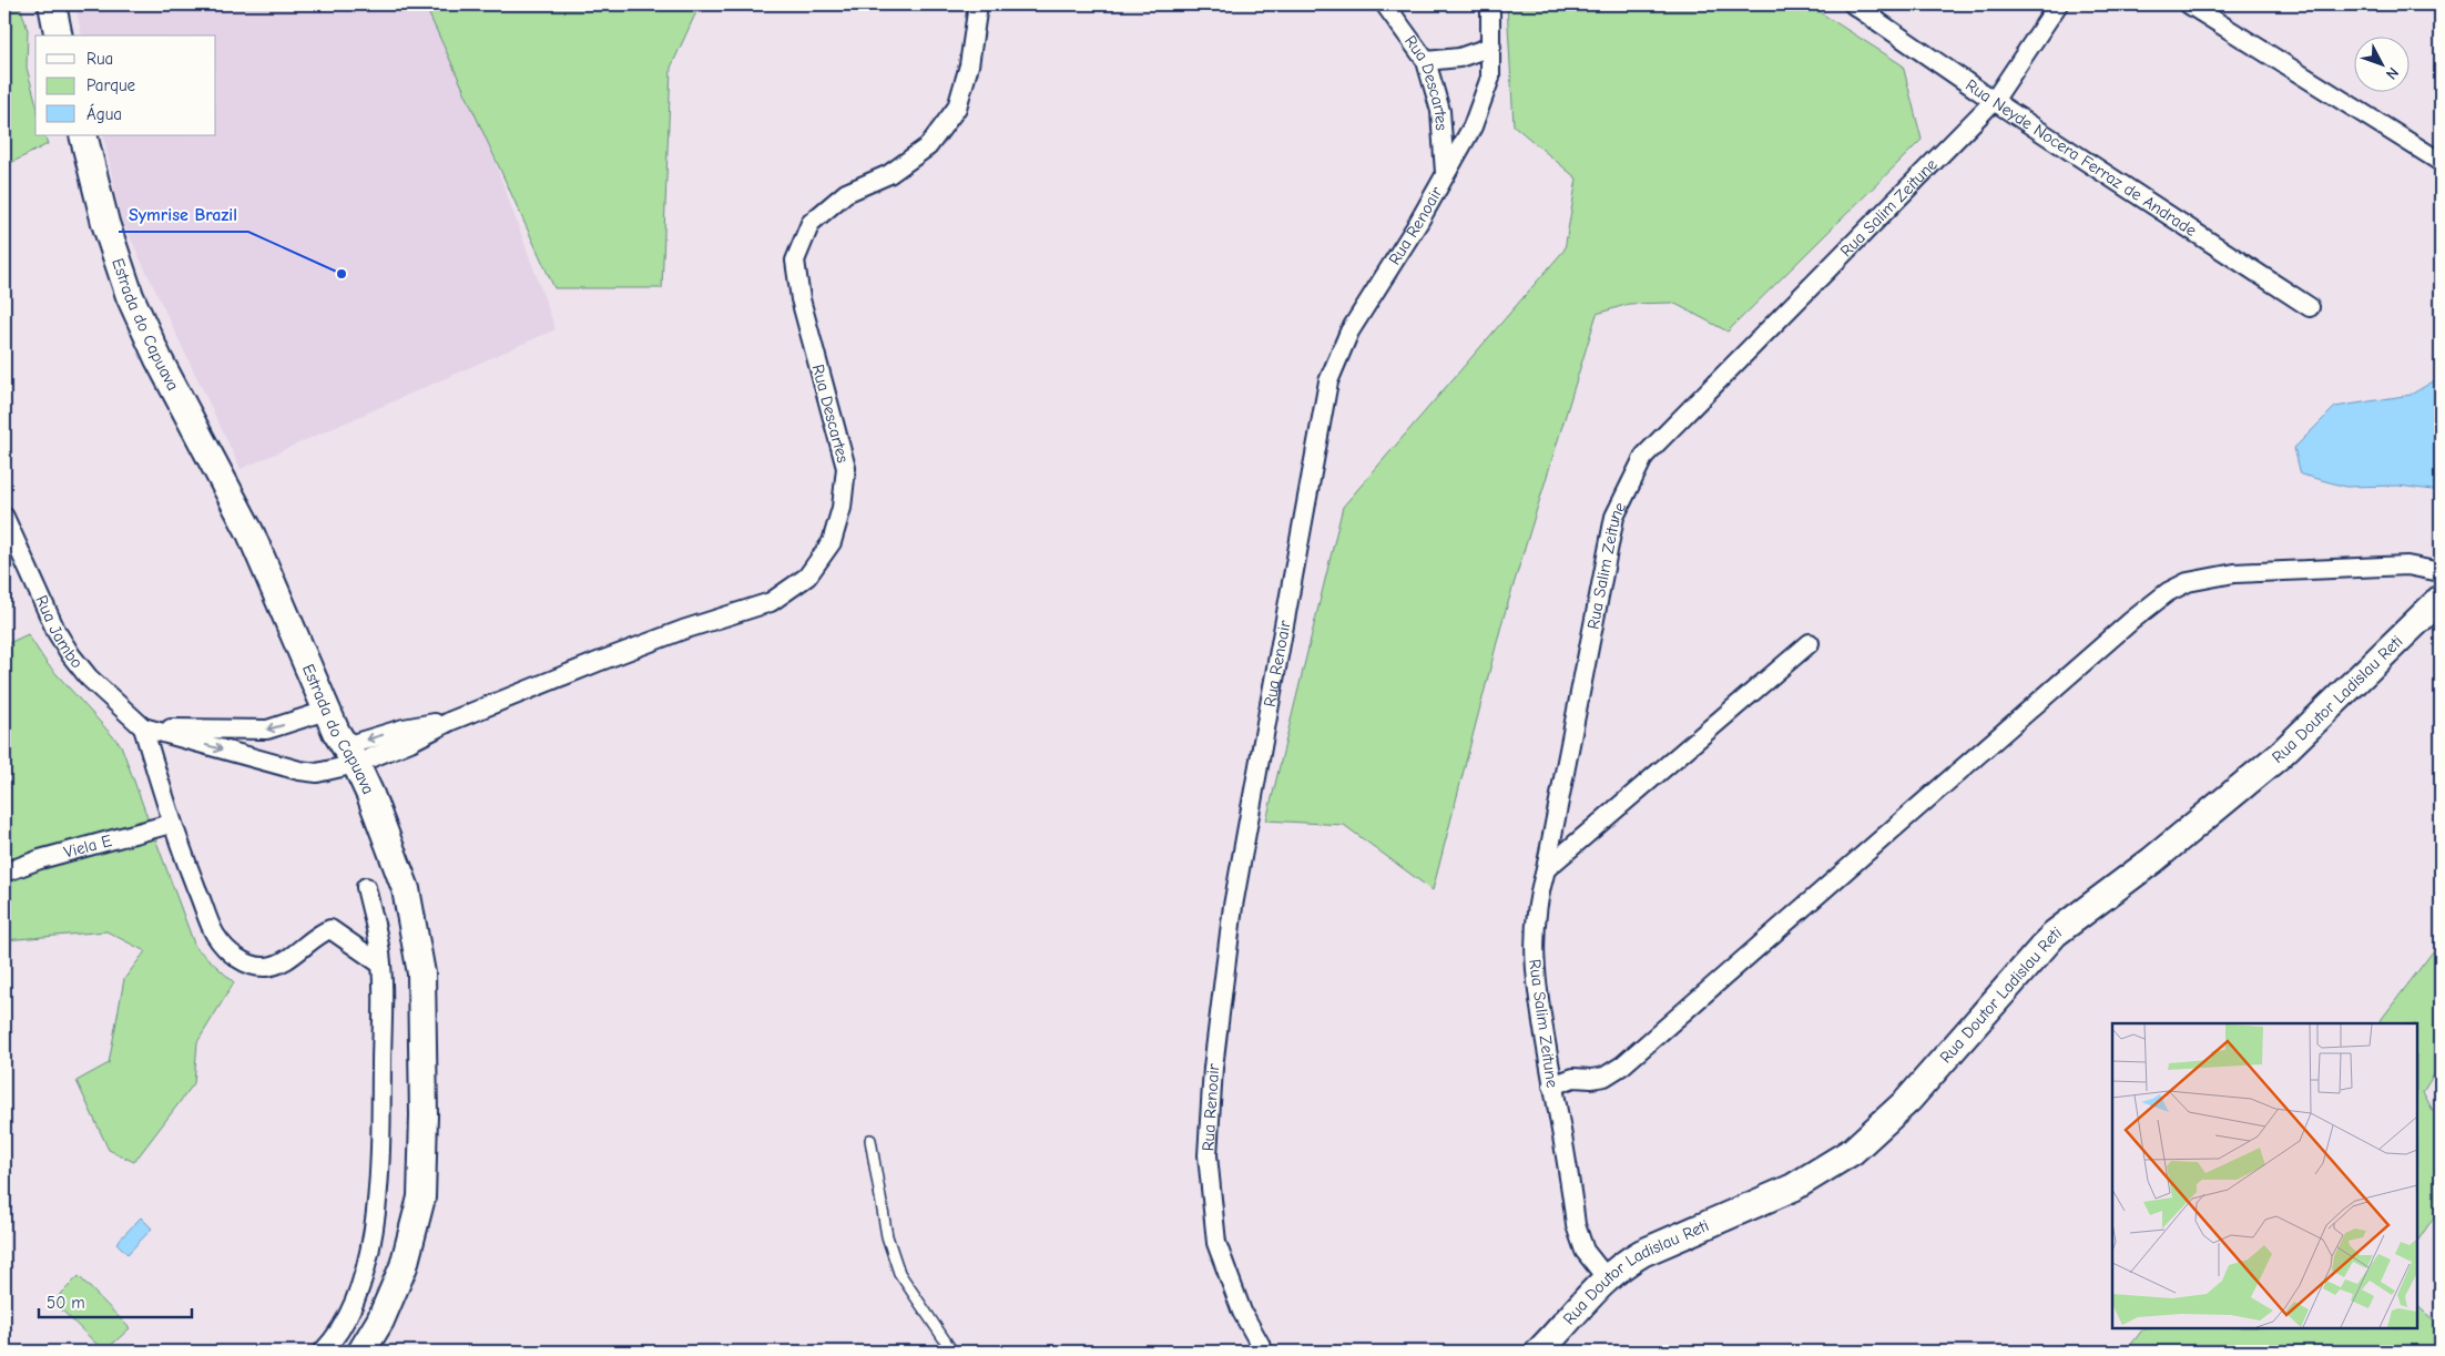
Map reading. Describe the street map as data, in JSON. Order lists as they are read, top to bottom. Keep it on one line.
{"streets":{"main road":["Estrada do Capuava","Rua Doutor Ladislau Reti"],"street":["Rua Descartes","Rua Neyde Nocera Ferraz de Andrade","Rua Salim Zeitune","Rua Renoair","Rua Jambo","Viela E"]},"crossings":[["Rua Descartes","Rua Renoair"],["Rua Descartes","Estrada do Capuava"],["Rua Descartes","Rua Jambo"],["Rua Neyde Nocera Ferraz de Andrade","Rua Salim Zeitune"],["Rua Salim Zeitune","Rua Doutor Ladislau Reti"]],"places":["Symrise Brazil"],"legend":["Rua","Parque","Água"],"scale_bar":"50 m","north":"bottom right"}
